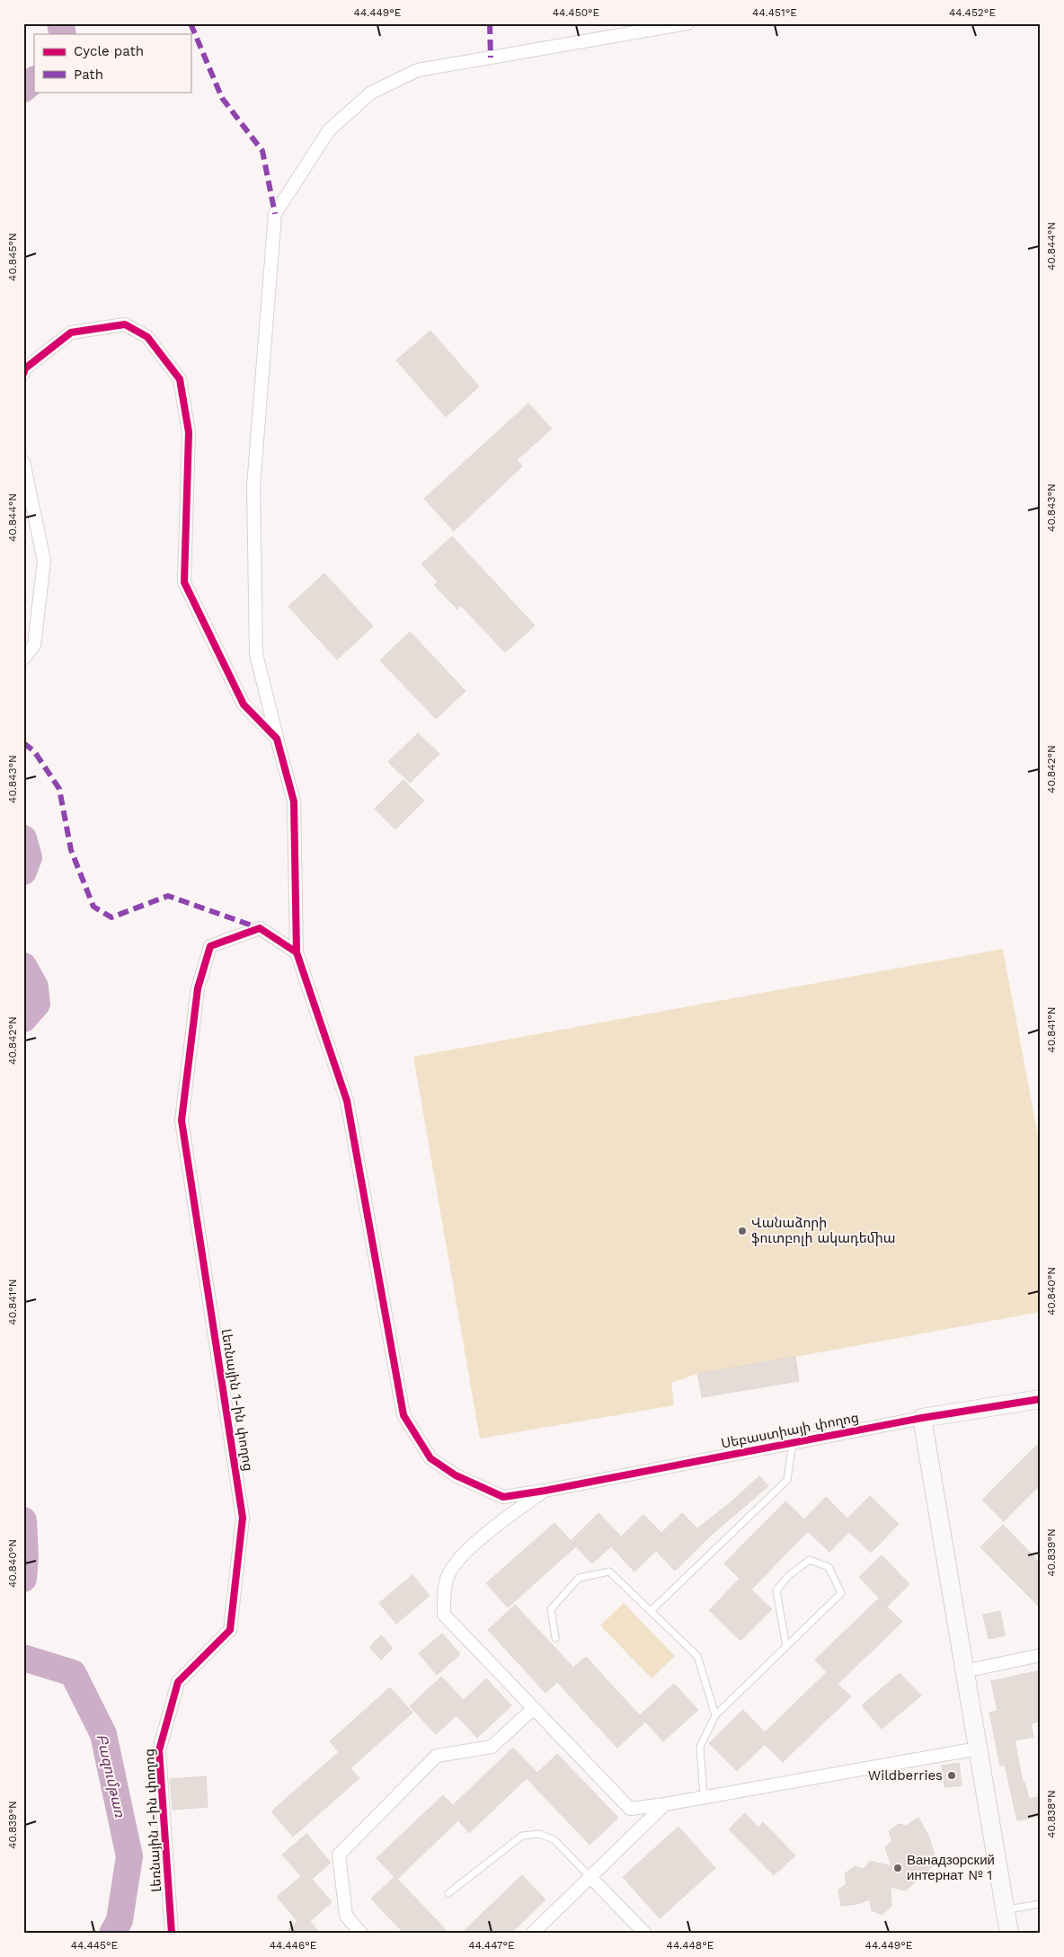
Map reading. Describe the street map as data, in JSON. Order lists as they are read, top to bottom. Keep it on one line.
{"streets":{"street":["Լեռնային 1-ին փողոց","Սեբաստիայի փողոց"]},"crossings":[["Լեռնային 1-ին փողոց","Սեբաստիայի փողոց"]],"water":["Բազումթառ"],"places":["Վանաձորի ֆուտբոլի ակադեմիա","Wildberries","Ванадзорский интернат № 1"],"legend":["Cycle path","Path"],"coordinates":["44.449°E","44.450°E","44.451°E","44.452°E","40.844°N","40.845°N","40.843°N","40.842°N","40.841°N","40.840°N","40.839°N","40.838°N","44.445°E","44.446°E","44.447°E","44.448°E"]}
